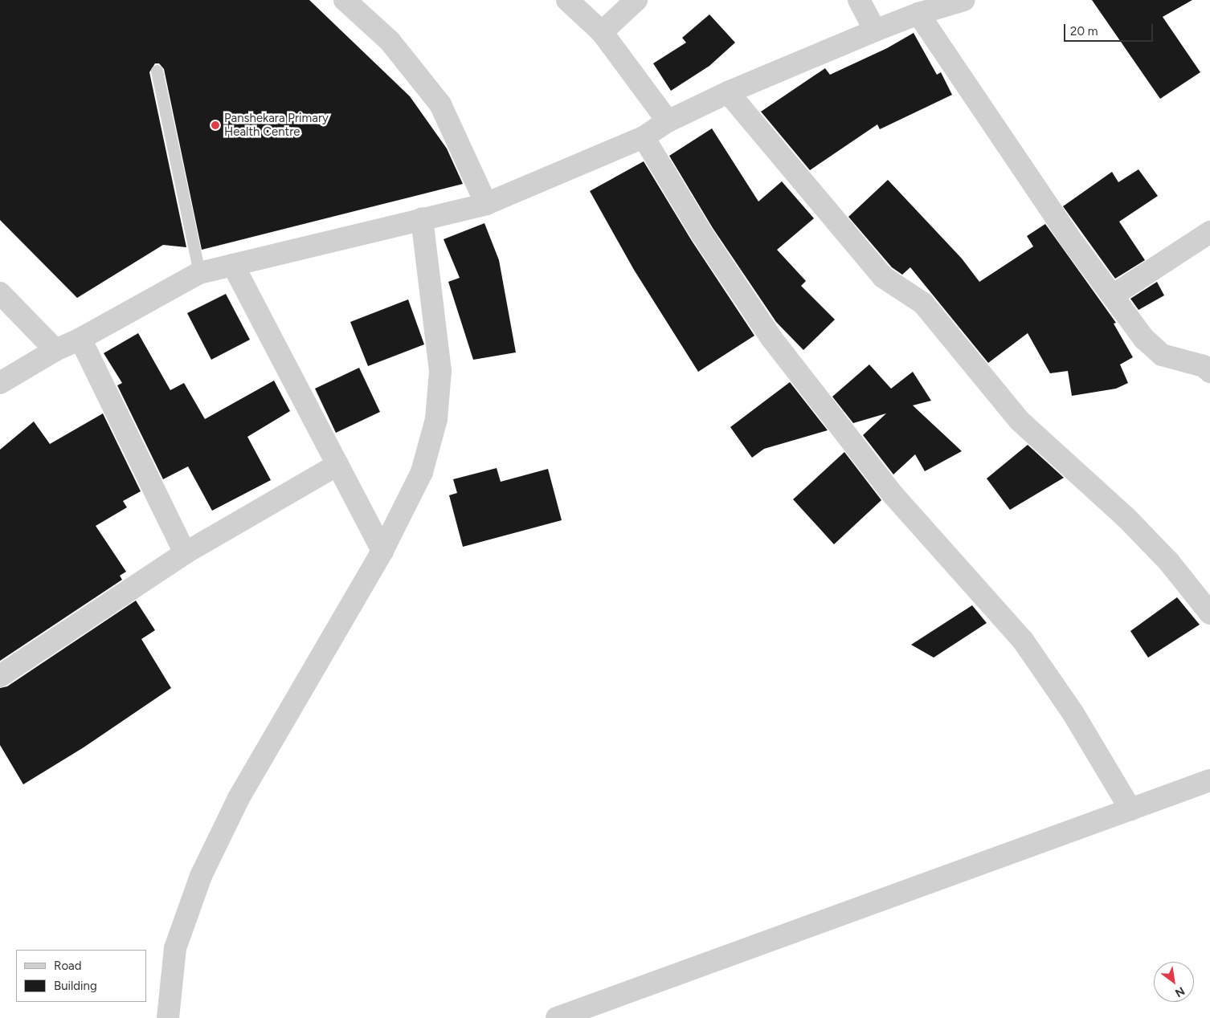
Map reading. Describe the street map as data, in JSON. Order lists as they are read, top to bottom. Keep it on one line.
{"places":["Panshekara Primary Health Centre"],"legend":["Road","Building"],"scale_bar":"20 m","north":"bottom right"}
